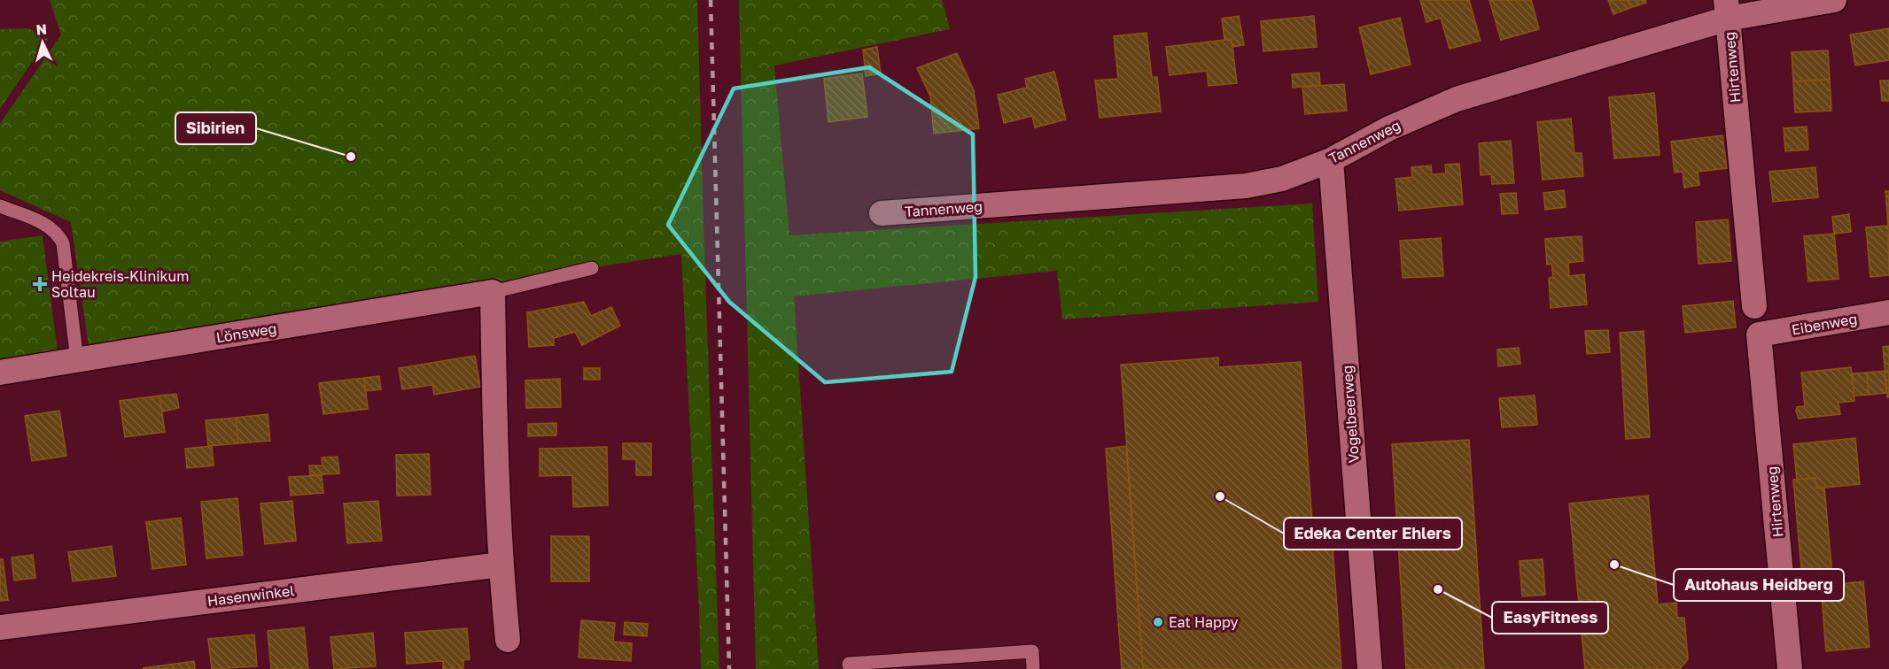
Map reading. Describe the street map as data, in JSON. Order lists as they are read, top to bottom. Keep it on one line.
{"streets":{"street":["Hirtenweg","Tannenweg","Eibenweg","Lönsweg","Vogelbeerweg","Hasenwinkel"]},"crossings":[["Hirtenweg","Tannenweg"],["Hirtenweg","Eibenweg"],["Tannenweg","Vogelbeerweg"]],"places":{"other":["Sibirien","Edeka Center Ehlers","Autohaus Heidberg","EasyFitness","Eat Happy"],"health":["Heidekreis-Klinikum Soltau"]},"north":"top"}
